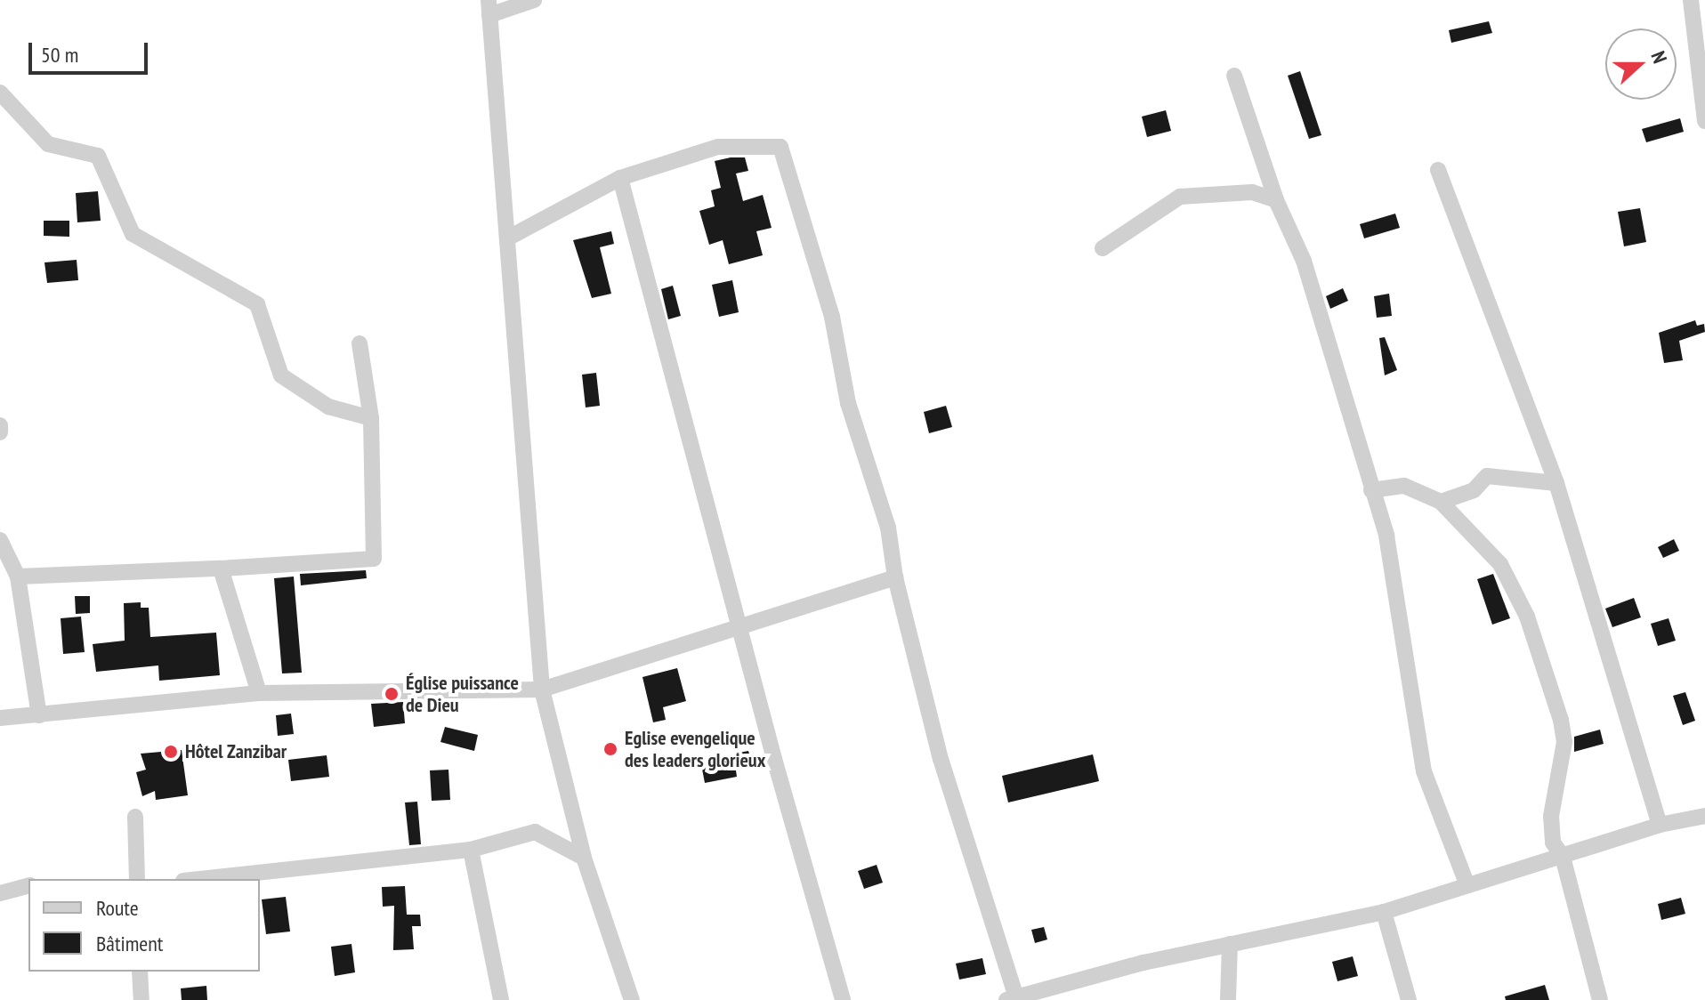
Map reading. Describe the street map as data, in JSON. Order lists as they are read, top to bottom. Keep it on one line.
{"places":["Église puissance de Dieu","Eglise evengelique des leaders glorieux","Hôtel Zanzibar"],"legend":["Route","Bâtiment"],"scale_bar":"50 m","north":"right"}
